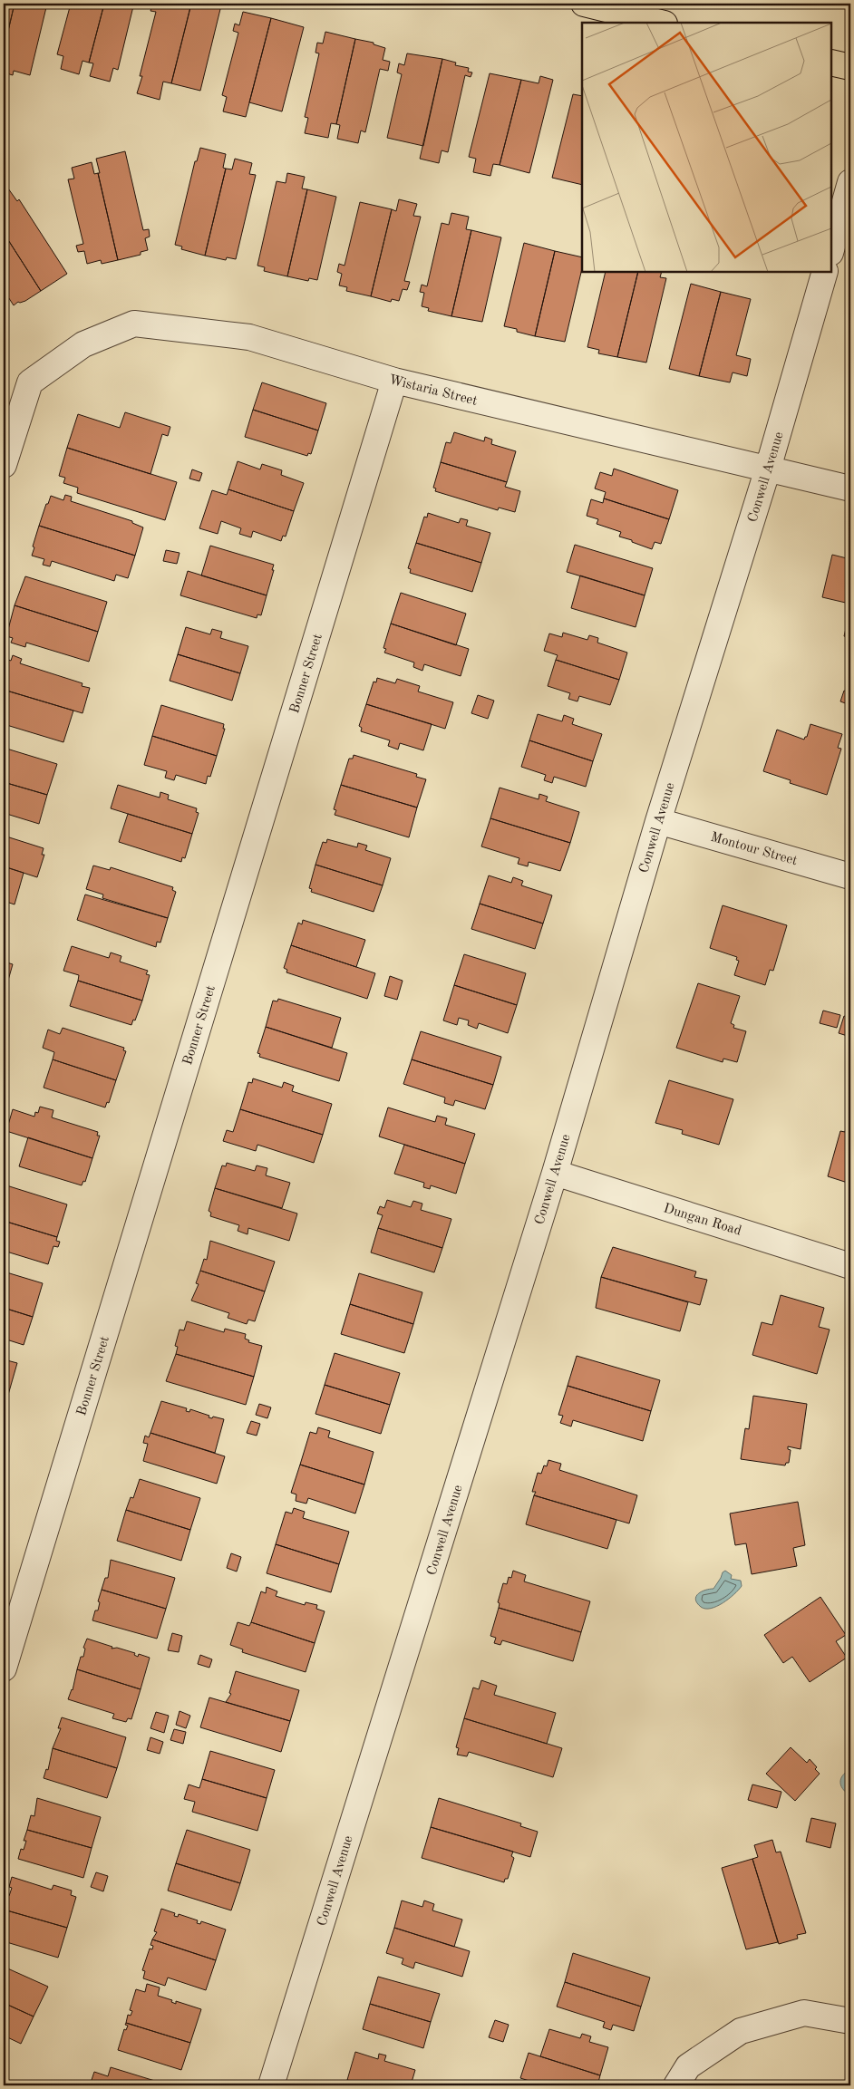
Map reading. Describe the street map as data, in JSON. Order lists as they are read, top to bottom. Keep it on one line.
{"streets":{"street":["Wistaria Street","Conwell Avenue","Bonner Street","Montour Street","Dungan Road"]},"crossings":[["Wistaria Street","Conwell Avenue"],["Wistaria Street","Bonner Street"],["Conwell Avenue","Montour Street"],["Conwell Avenue","Dungan Road"]]}
